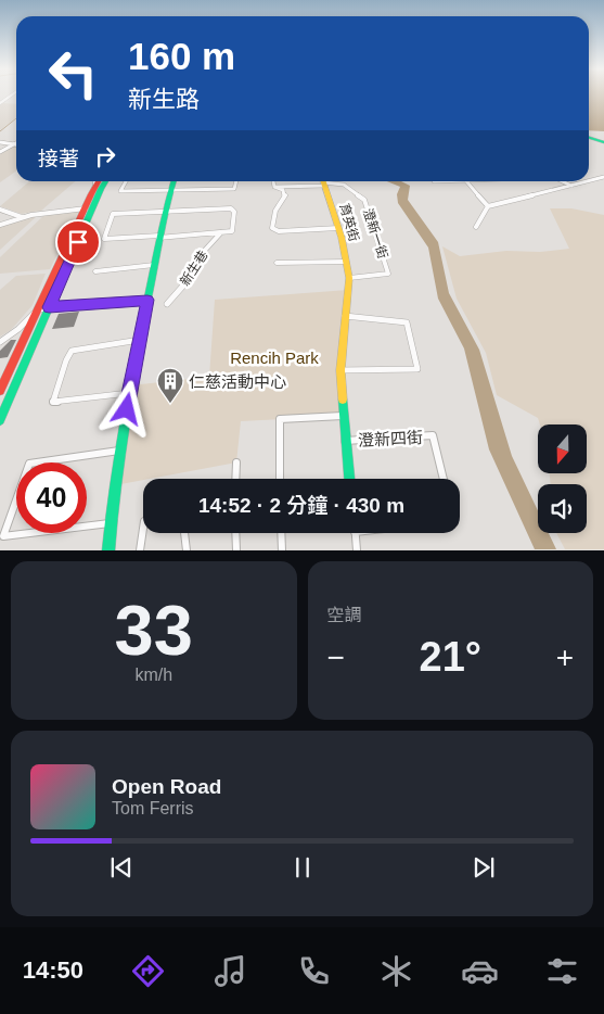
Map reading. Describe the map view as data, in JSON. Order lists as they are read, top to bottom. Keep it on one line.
{"streets":{"street":["育英街","澄新一街","新生巷","澄新四街"]},"crossings":[["育英街","澄新一街"],["育英街","澄新四街"]],"parks":["Rencih Park"],"places":{"building":["仁慈活動中心"]},"north":"bottom","page":{"turn":["160 m","新生路"],"then":"接著","limit":"40","trip":"14:52 · 2 分鐘 · 430 m","tile":[["33","km/h"],"空調"],"heat":["−","21°","+"],"song":["Open Road","Tom Ferris"],"tabs":"14:50"}}
